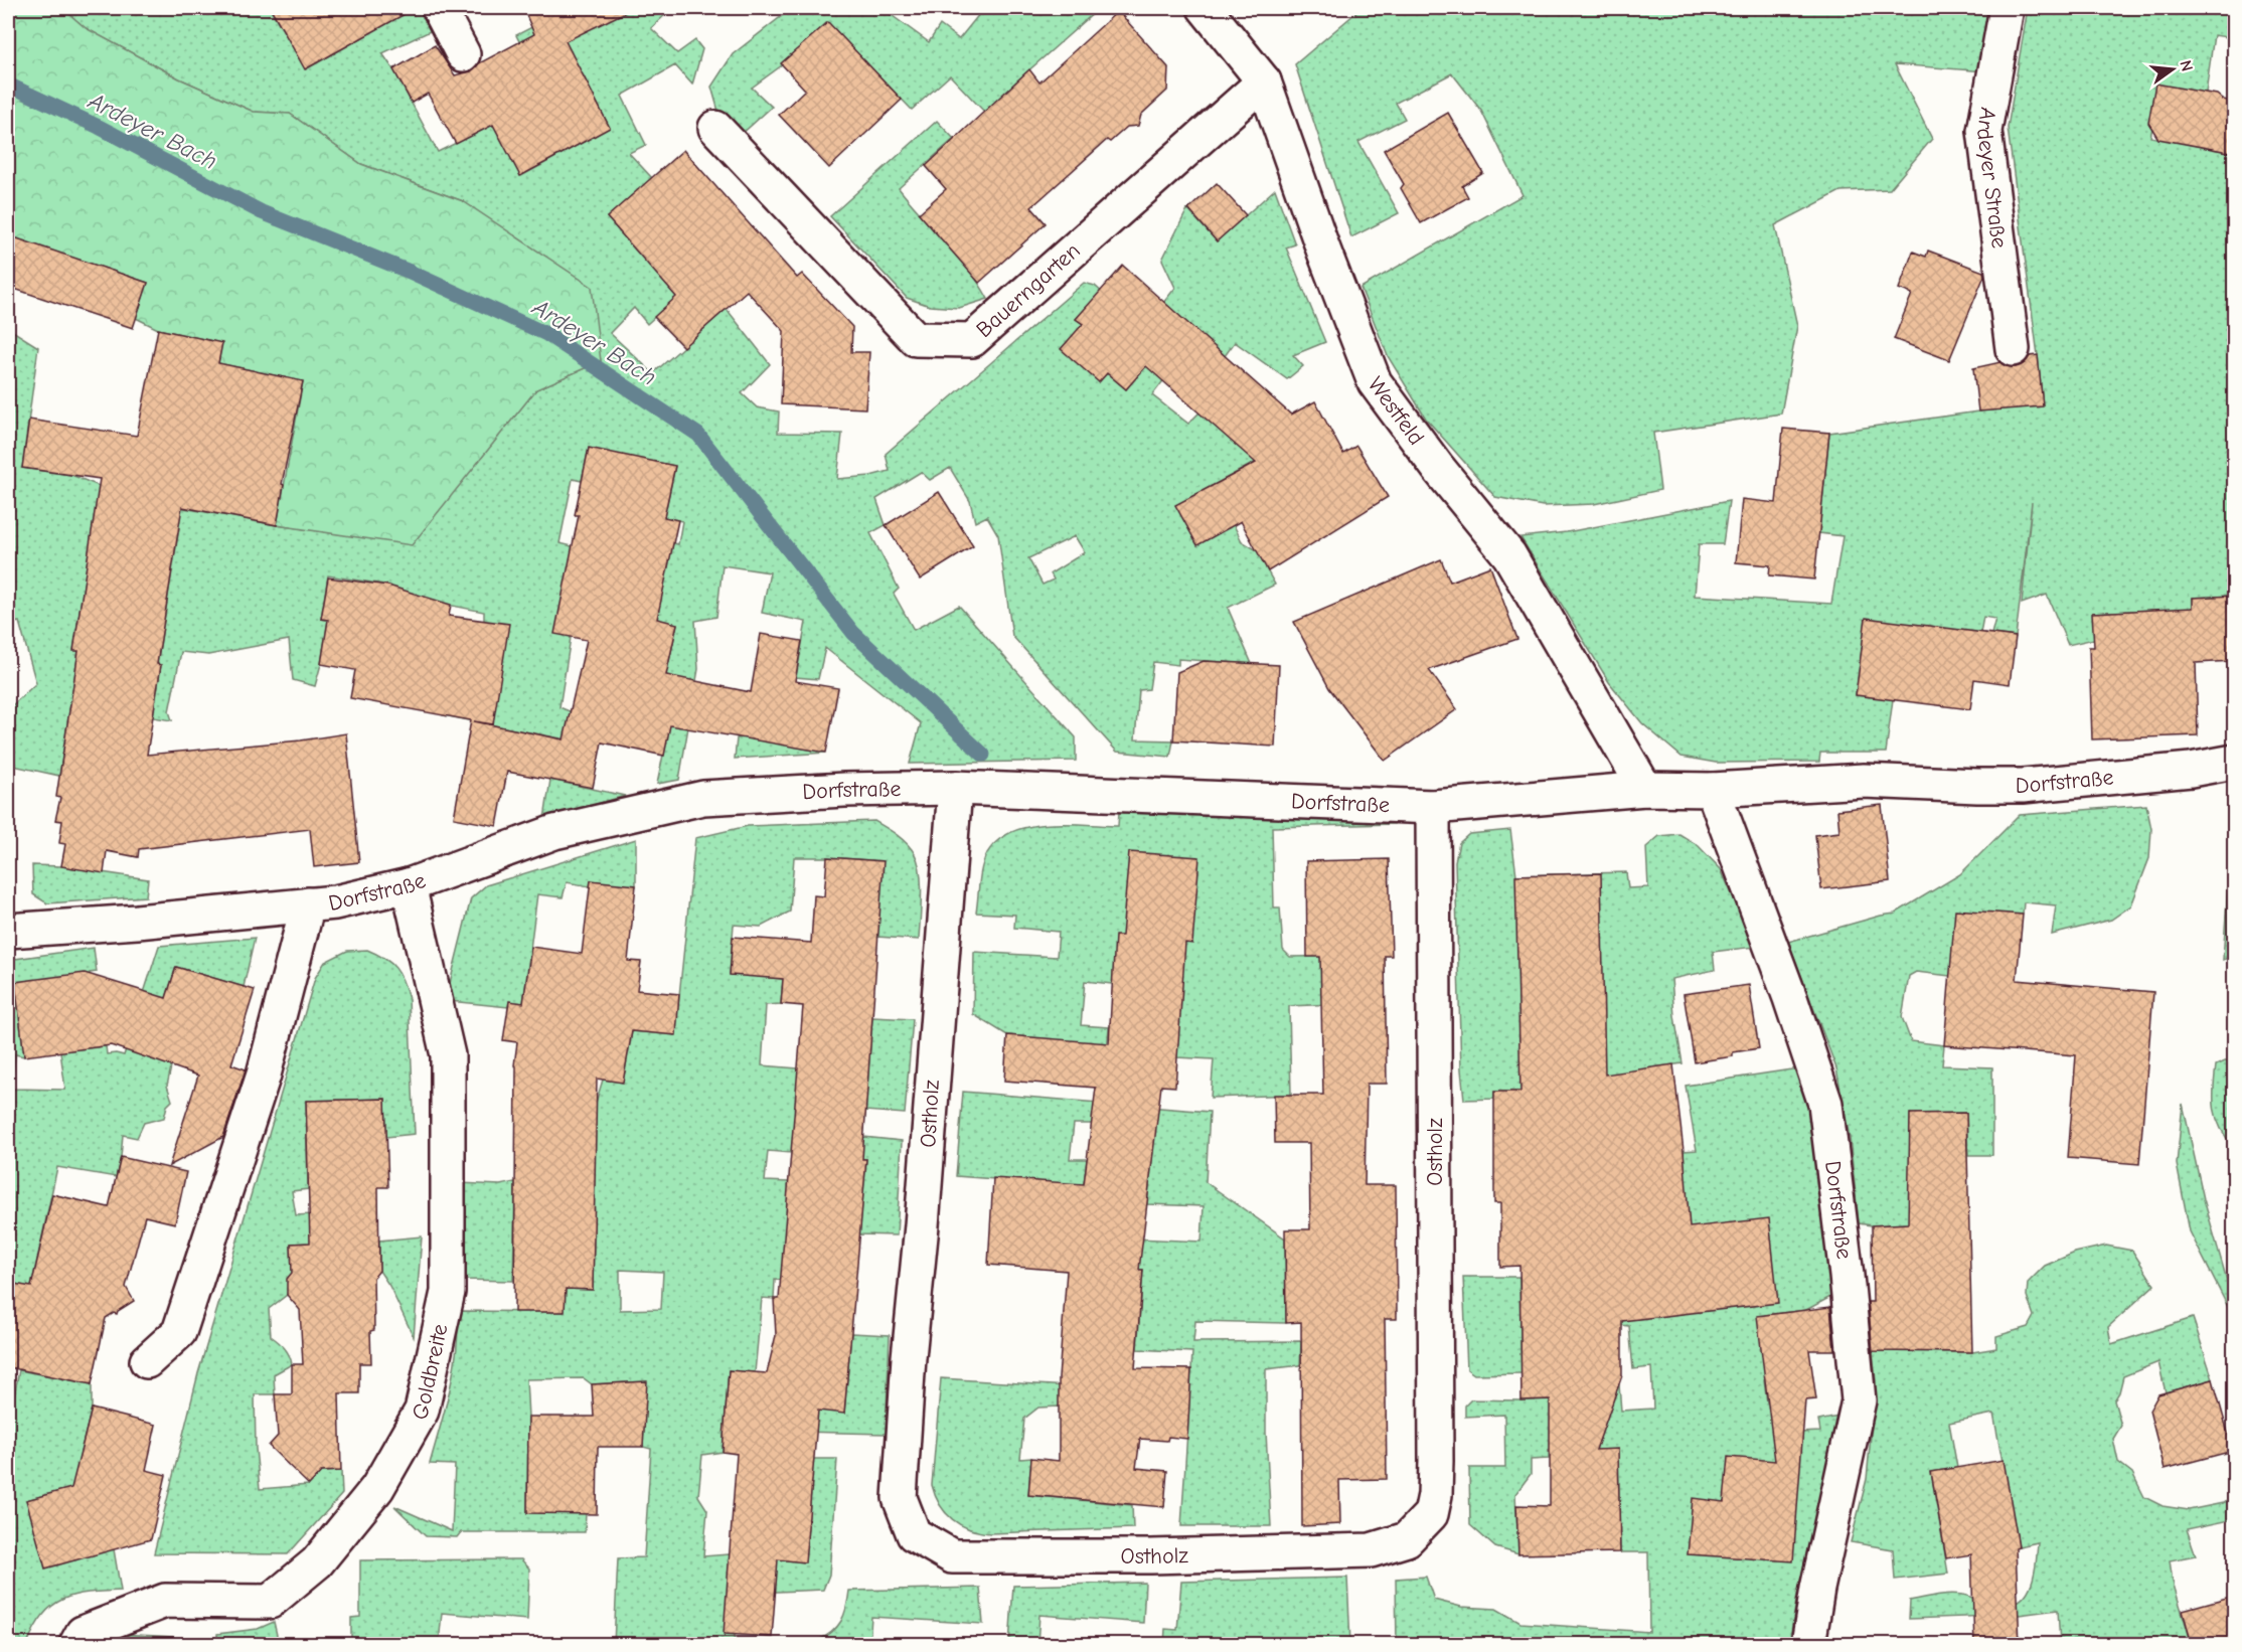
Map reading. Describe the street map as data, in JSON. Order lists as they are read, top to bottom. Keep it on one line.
{"streets":{"street":["Ardeyer Straße","Bauerngarten","Westfeld","Dorfstraße","Ostholz","Goldbreite"]},"crossings":[["Bauerngarten","Westfeld"],["Westfeld","Dorfstraße"],["Dorfstraße","Ostholz"],["Dorfstraße","Goldbreite"]],"water":["Ardeyer Bach"],"north":"right"}
